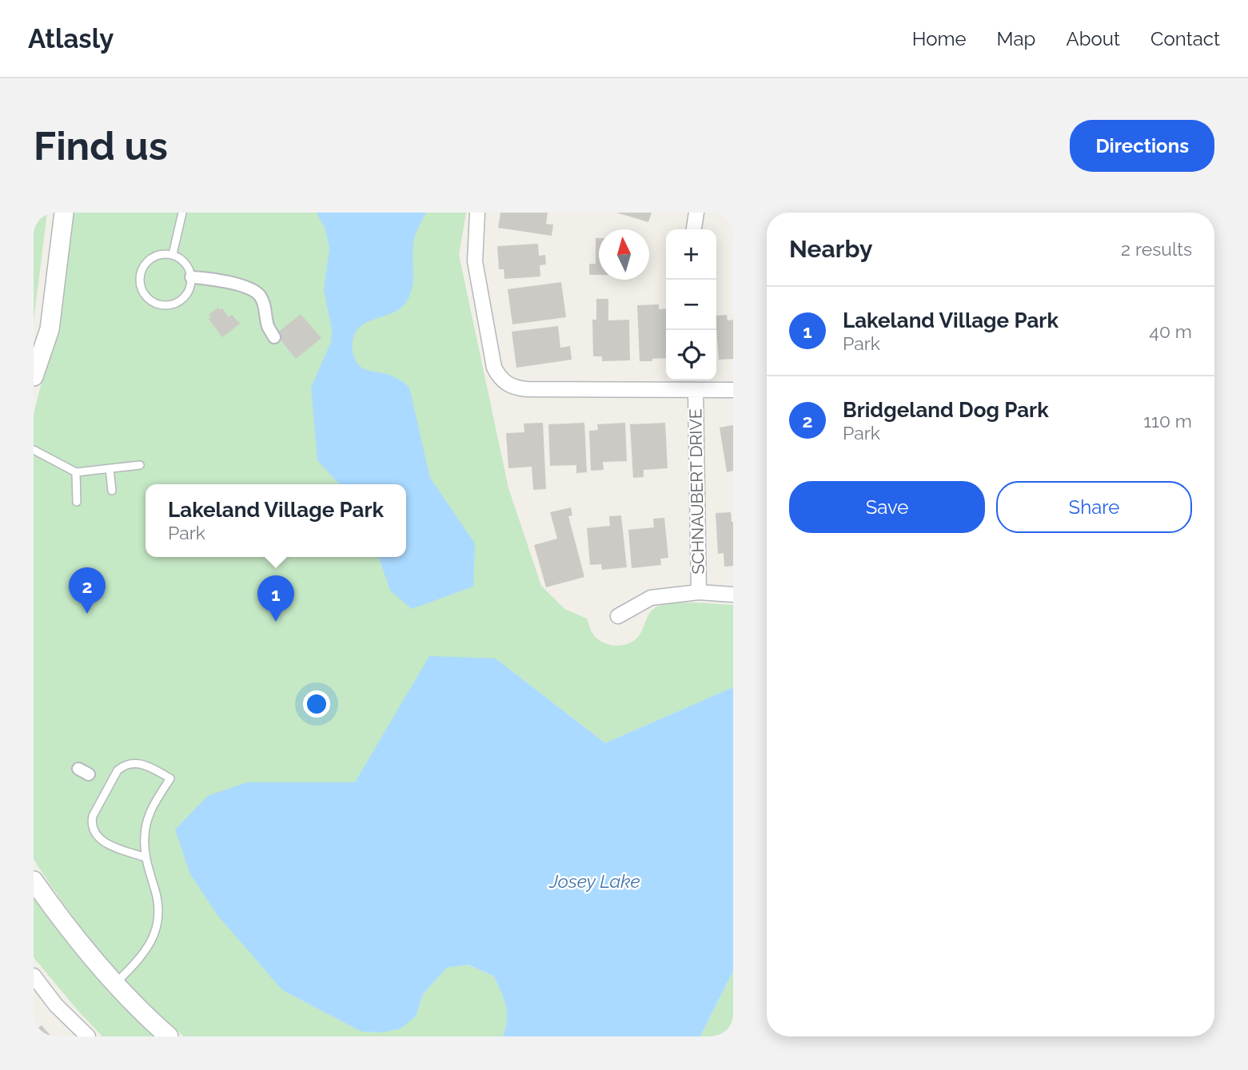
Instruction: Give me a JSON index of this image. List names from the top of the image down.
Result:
{
  "streets": {
    "street": ["SCHNAUBERT DRIVE"]
  },
  "water": ["Josey Lake"],
  "north": "top",
  "page": {
    "header": "Atlasly",
    "nav": [
      "Home",
      "Map",
      "About",
      "Contact"
    ],
    "buttons": [
      "Directions",
      ["Save", "Share"]
    ],
    "title": "Find us",
    "heading": ["Nearby", "2 results"],
    "map_buttons": ["+", "−"],
    "list": [
      {
        "mark": "1",
        "name": "Lakeland Village Park",
        "note": "Park",
        "value": "40 m"
      },
      {
        "mark": "2",
        "name": "Bridgeland Dog Park",
        "note": "Park",
        "value": "110 m"
      }
    ],
    "popup": ["Lakeland Village Park", "Park"],
    "pins": ["2", "1"]
  }
}
